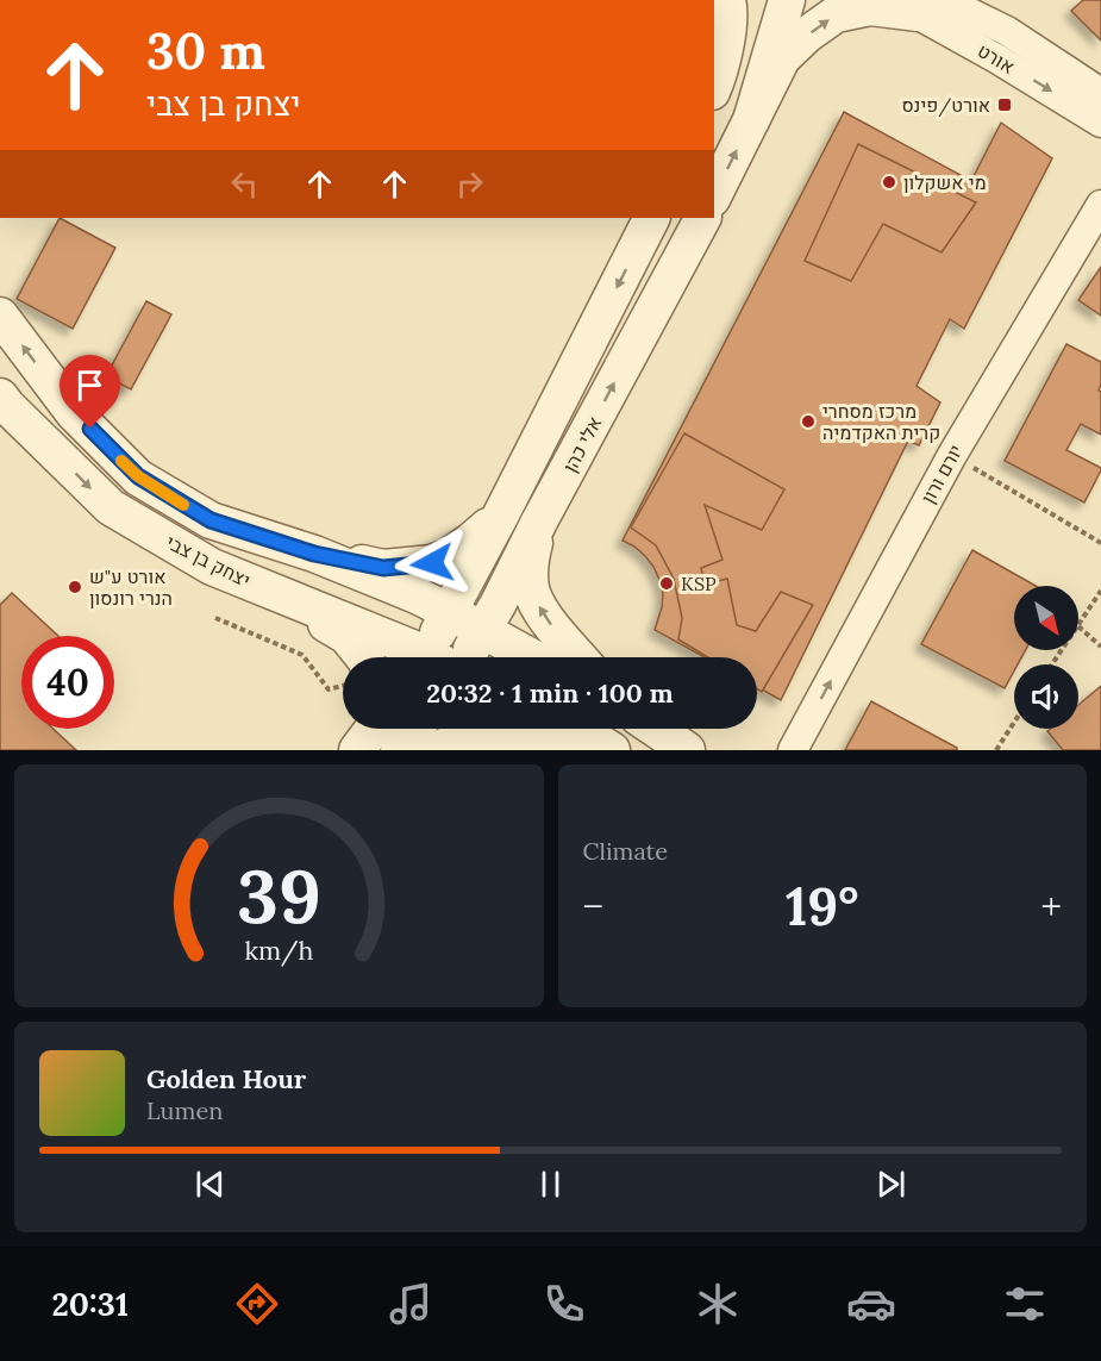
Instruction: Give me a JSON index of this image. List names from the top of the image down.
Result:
{
  "streets": {
    "street": [
      "אורט",
      "אלי כהן",
      "יורם ורון",
      "יצחק בן צבי"
    ]
  },
  "crossings": [
    ["אלי כהן", "יצחק בן צבי"]
  ],
  "one_way": ["יורם ורון"],
  "places": {
    "transit": ["אורט/פינס"],
    "other": [
      "מי אשקלון",
      "מרכז מסחרי קרית האקדמיה",
      "KSP",
      "אורט ע\"ש הנרי רונסון"
    ]
  },
  "north": "bottom right",
  "page": {
    "turn": ["30 m", "יצחק בן צבי"],
    "limit": "40",
    "trip": "20:32 · 1 min · 100 m",
    "tile": "Climate",
    "heat": ["−", "19°", "+"],
    "song": ["Golden Hour", "Lumen"],
    "tabs": "20:31",
    "gauge": ["39", "km/h"]
  }
}
